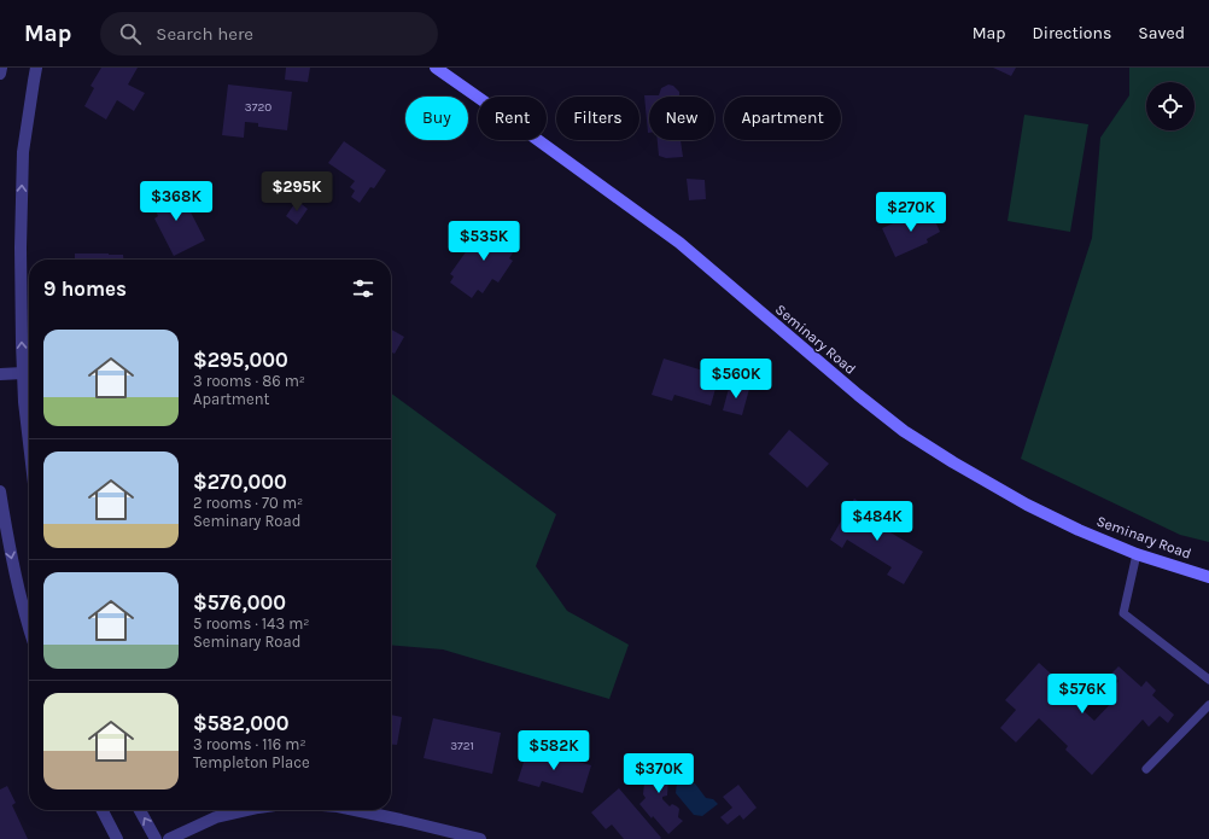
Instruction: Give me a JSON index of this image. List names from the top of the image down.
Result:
{
  "streets": {
    "main road": ["Seminary Road"]
  },
  "house_numbers": ["3720", "3721"],
  "page": {
    "header": "Map",
    "search": "Search here",
    "nav": ["Map", "Directions", "Saved"],
    "chip": [
      "Buy",
      "Rent",
      "Filters",
      "New",
      "Apartment"
    ],
    "price": [
      "$295K",
      "$368K",
      "$270K",
      "$535K",
      "$560K",
      "$484K",
      "$576K",
      "$582K",
      "$370K"
    ],
    "heading": "9 homes",
    "list": [
      {
        "name": "$295,000",
        "note": "3 rooms · 86 m² · Apartment"
      },
      {
        "name": "$270,000",
        "note": "2 rooms · 70 m² · Seminary Road"
      },
      {
        "name": "$576,000",
        "note": "5 rooms · 143 m² · Seminary Road"
      },
      {
        "name": "$582,000",
        "note": "3 rooms · 116 m² · Templeton Place"
      }
    ]
  }
}
